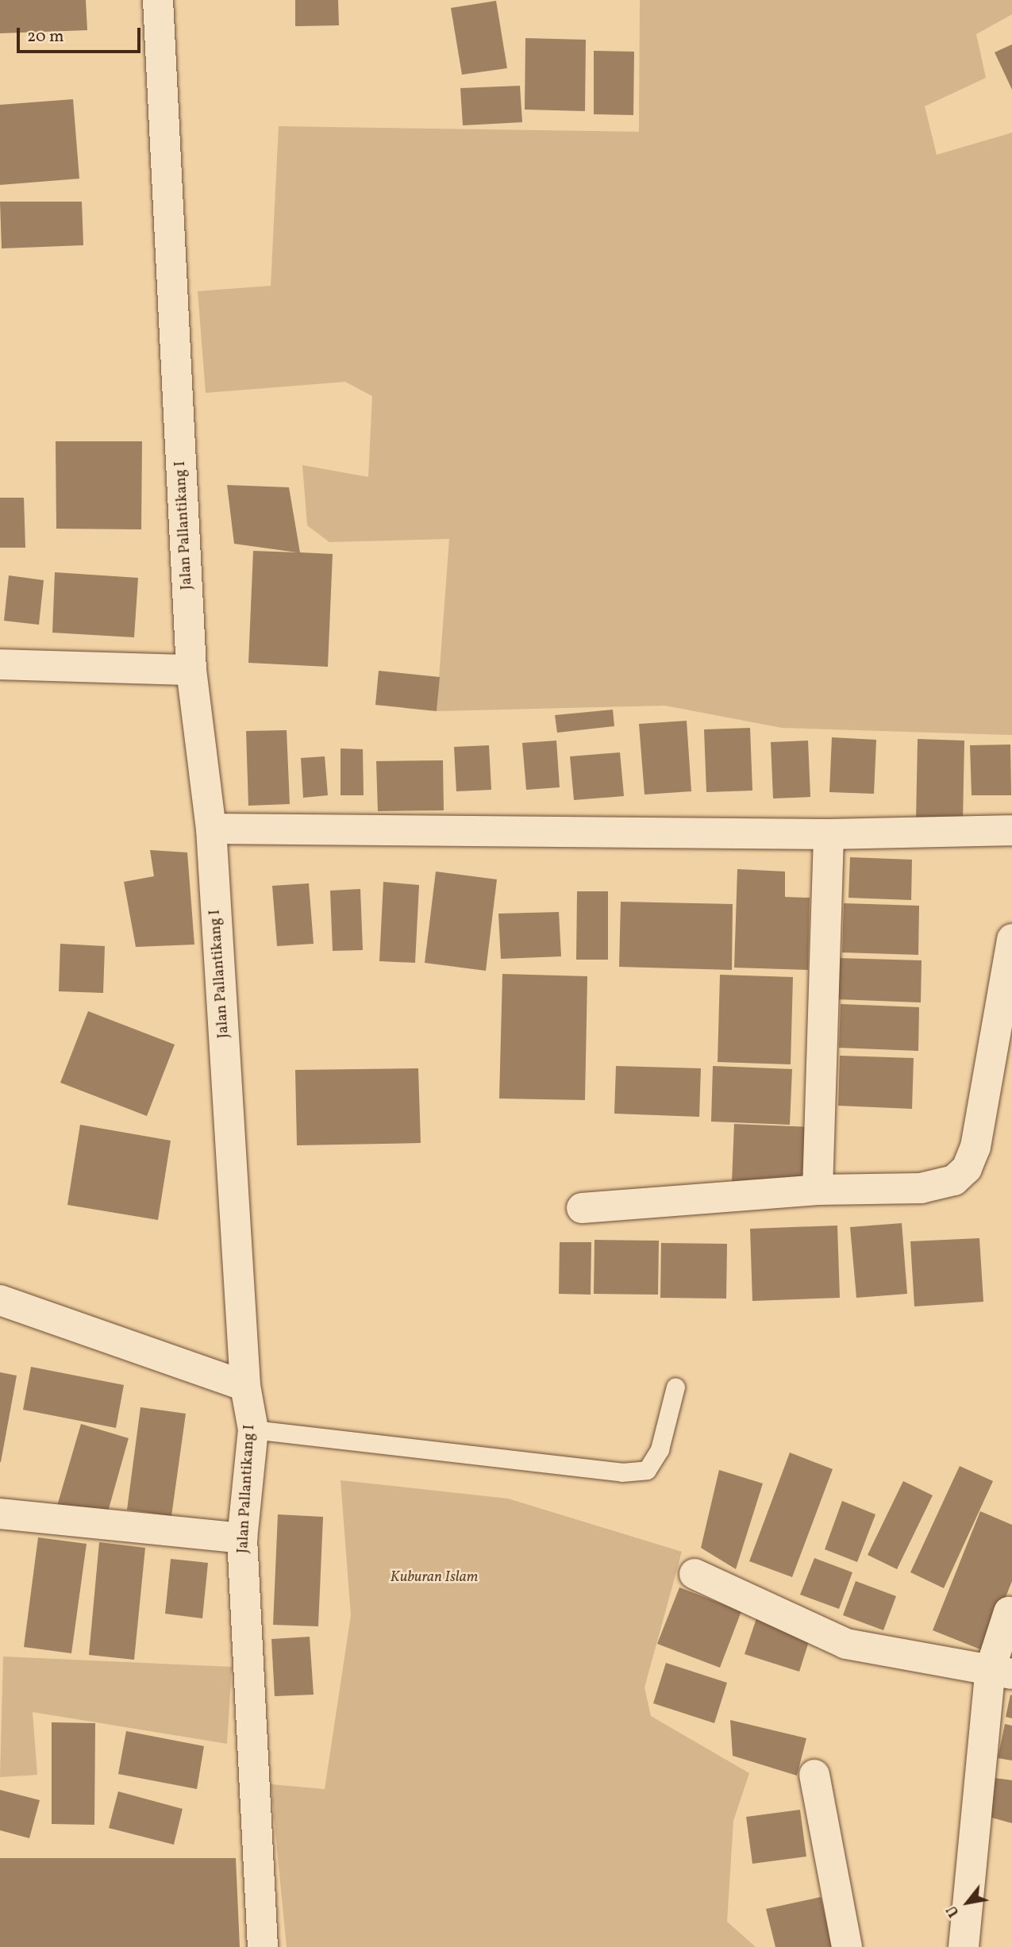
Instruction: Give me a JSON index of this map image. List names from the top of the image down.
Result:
{
  "streets": {
    "street": ["Jalan Pallantikang I"]
  },
  "parks": ["Kuburan Islam"],
  "scale_bar": "20 m",
  "north": "bottom left"
}
